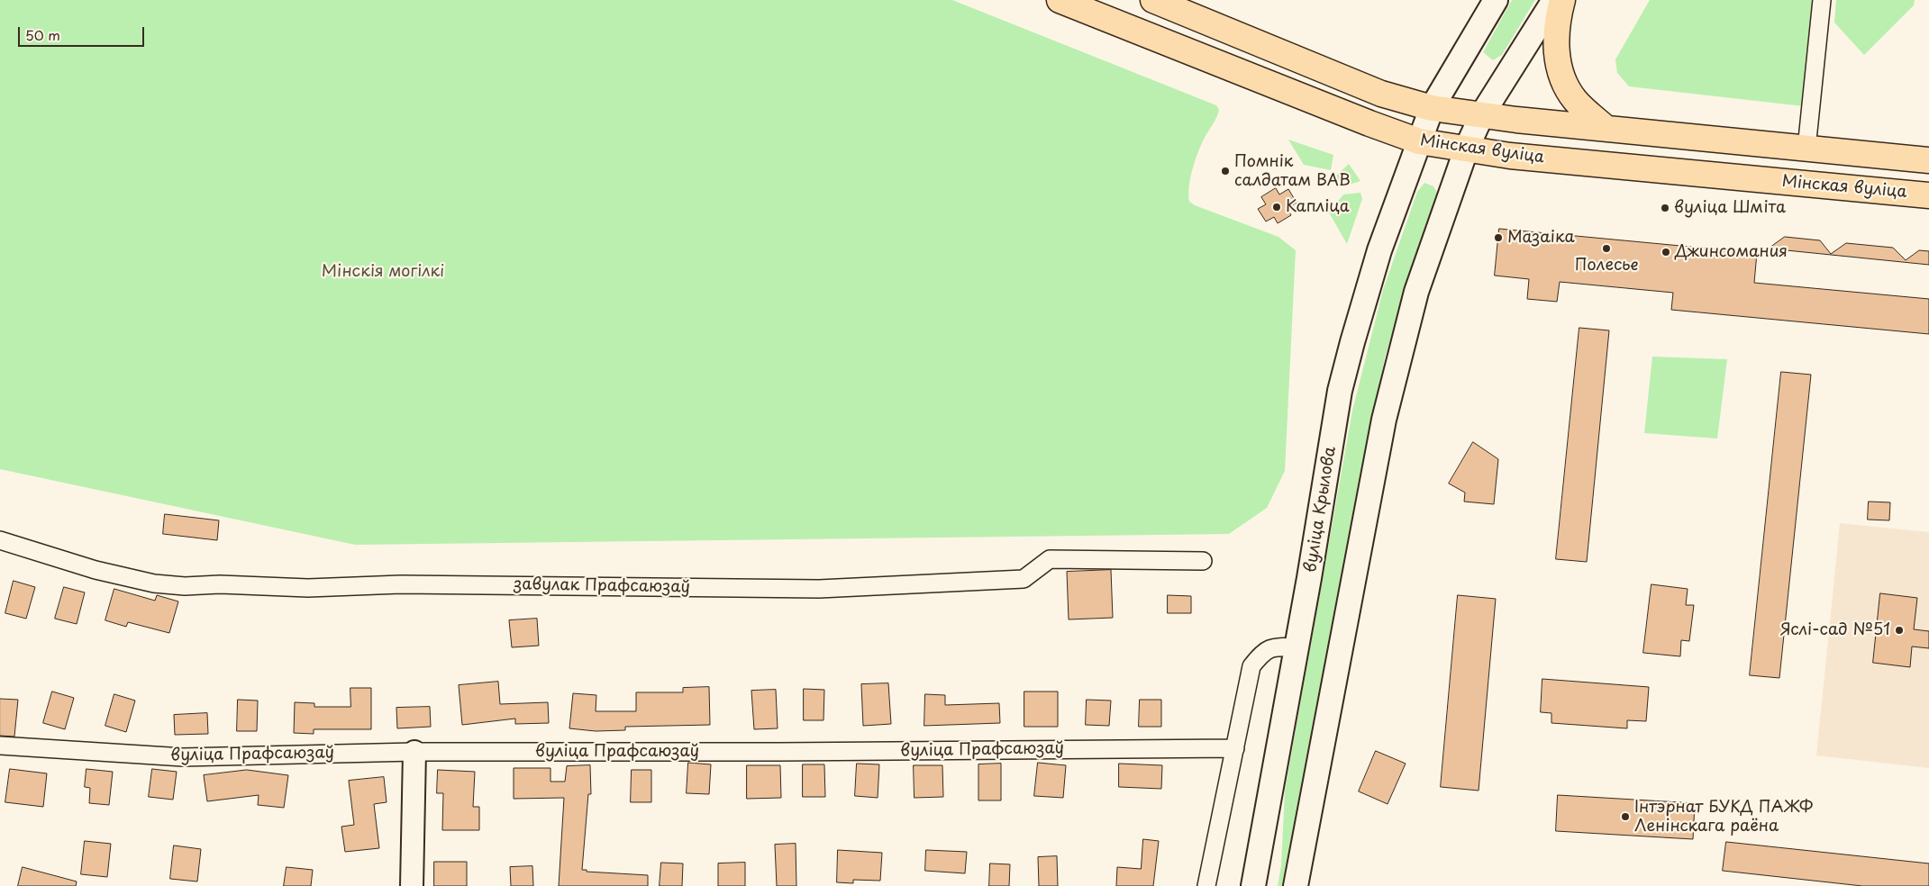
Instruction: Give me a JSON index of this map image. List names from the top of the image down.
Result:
{
  "streets": {
    "main road": ["Мінская вуліца", "вуліца Крылова"],
    "street": ["завулак Прафсаюзаў", "вуліца Прафсаюзаў"]
  },
  "crossings": [
    ["Мінская вуліца", "вуліца Крылова"]
  ],
  "parks": ["Мінскія могілкі"],
  "places": [
    "Помнік салдатам ВАВ",
    "Капліца",
    "вуліца Шміта",
    "Мазаіка",
    "Полесье",
    "Джинсомания",
    "Яслі-сад №51",
    "Інтэрнат БУКД ПАЖФ Ленінскага раёна"
  ],
  "scale_bar": "50 m"
}
